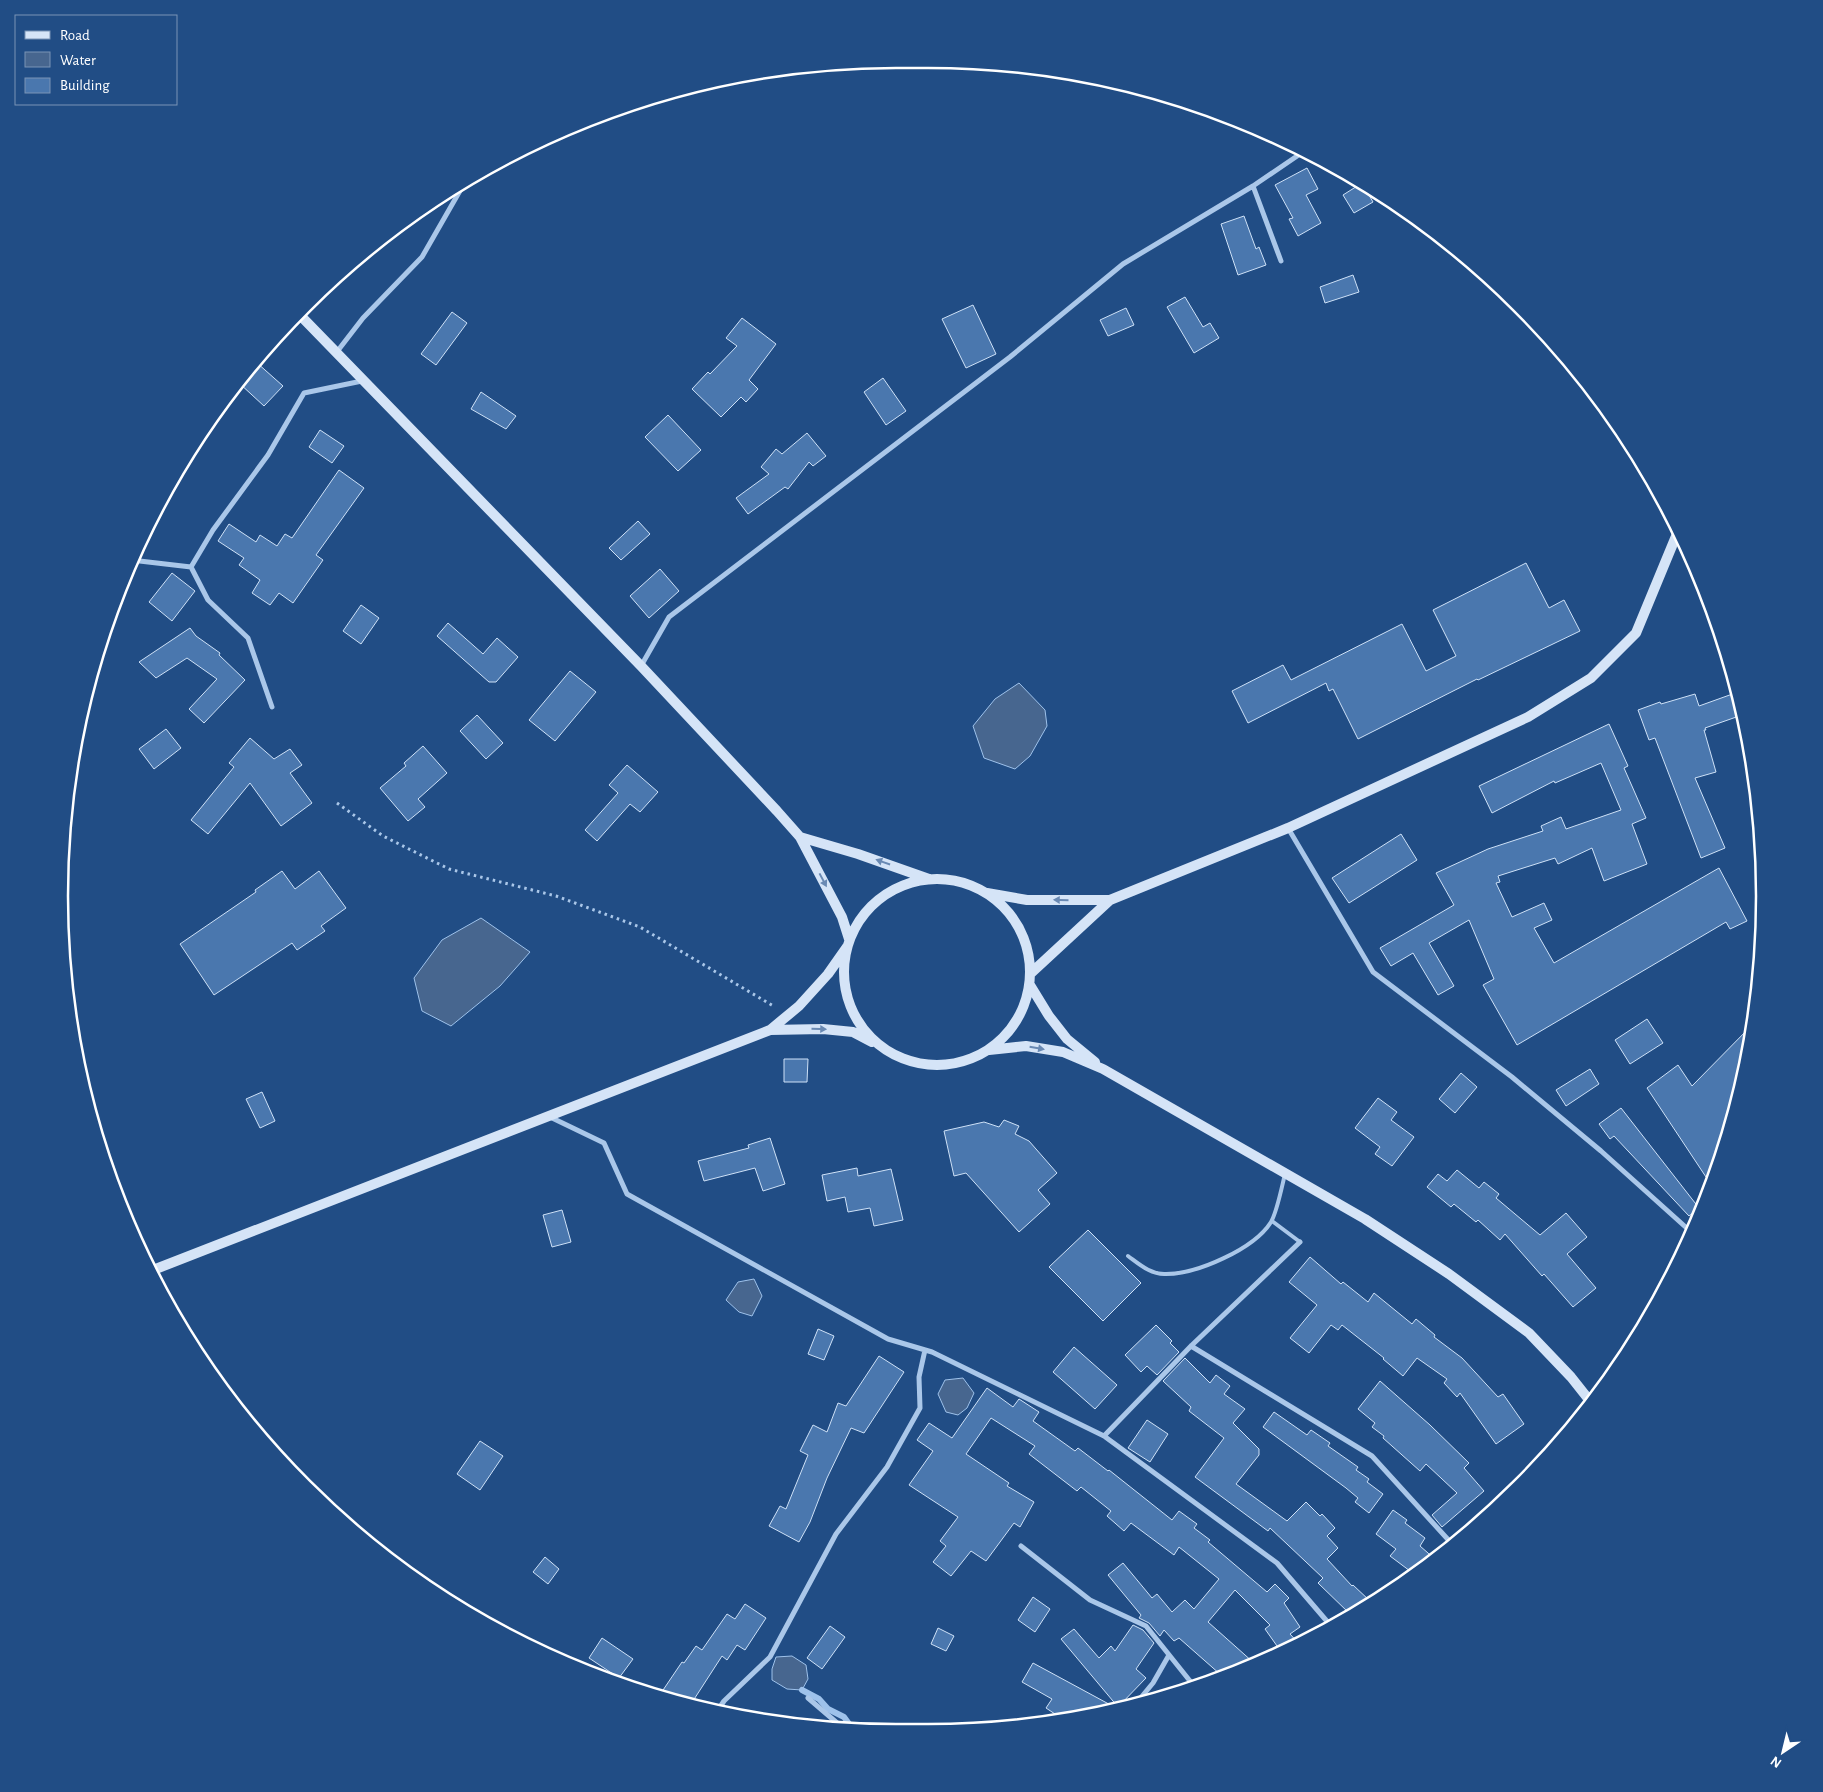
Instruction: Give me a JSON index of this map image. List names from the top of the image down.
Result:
{
  "legend": ["Road", "Water", "Building"],
  "north": "bottom left"
}
